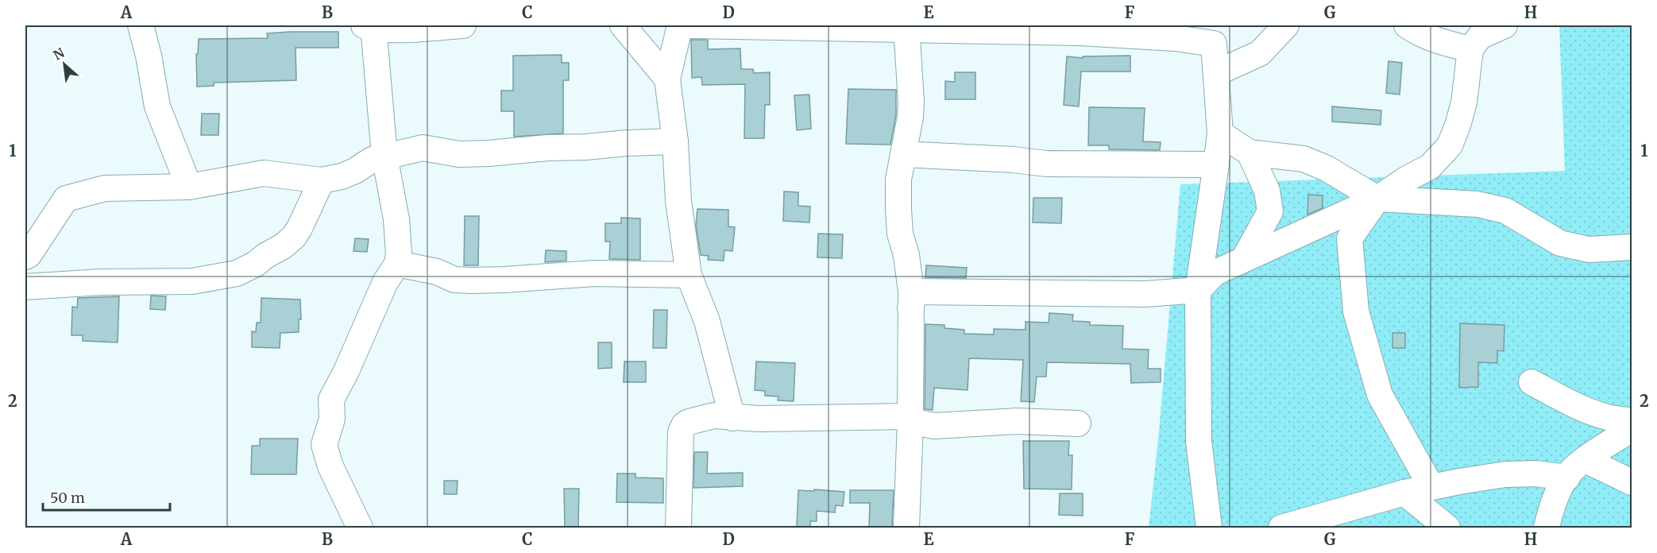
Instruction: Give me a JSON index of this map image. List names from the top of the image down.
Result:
{
  "scale_bar": "50 m",
  "north": "top left",
  "grid": {
    "columns": [
      "A",
      "B",
      "C",
      "D",
      "E",
      "F",
      "G",
      "H"
    ],
    "rows": ["1", "2"]
  }
}
